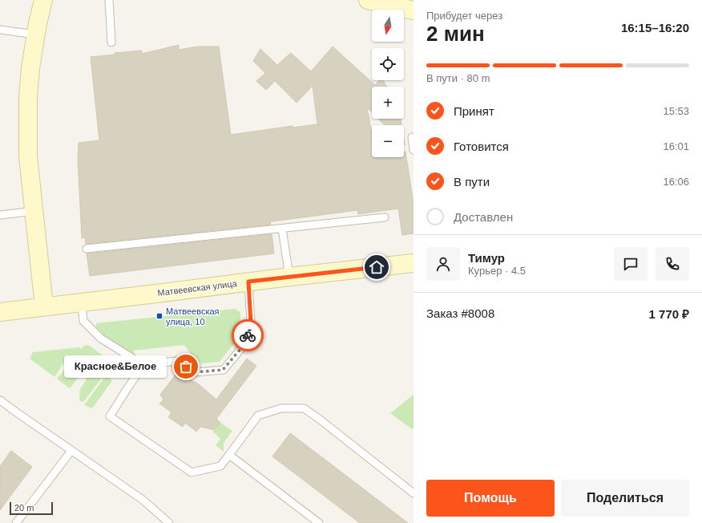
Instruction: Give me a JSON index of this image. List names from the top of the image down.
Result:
{
  "streets": {
    "street": ["Матвеевская улица"]
  },
  "places": {
    "transit": ["Матвеевская улица, 10"],
    "other": ["Красное&Белое"]
  },
  "scale_bar": "20 m",
  "north": "bottom",
  "page": {
    "heading": ["2 мин", "Прибудет через", "16:15–16:20"],
    "panel": [
      "Тимур",
      "Курьер · 4.5",
      "Заказ #8008",
      "1 770 ₽"
    ],
    "map_buttons": ["+", "−"],
    "bar": "В пути · 80 m",
    "list": [
      ["Принят", "15:53"],
      ["Готовится", "16:01"],
      ["В пути", "16:06"],
      "Доставлен"
    ],
    "bubble": "Красное&Белое",
    "buttons": ["Помощь", "Поделиться"],
    "scale": "20 m"
  }
}
